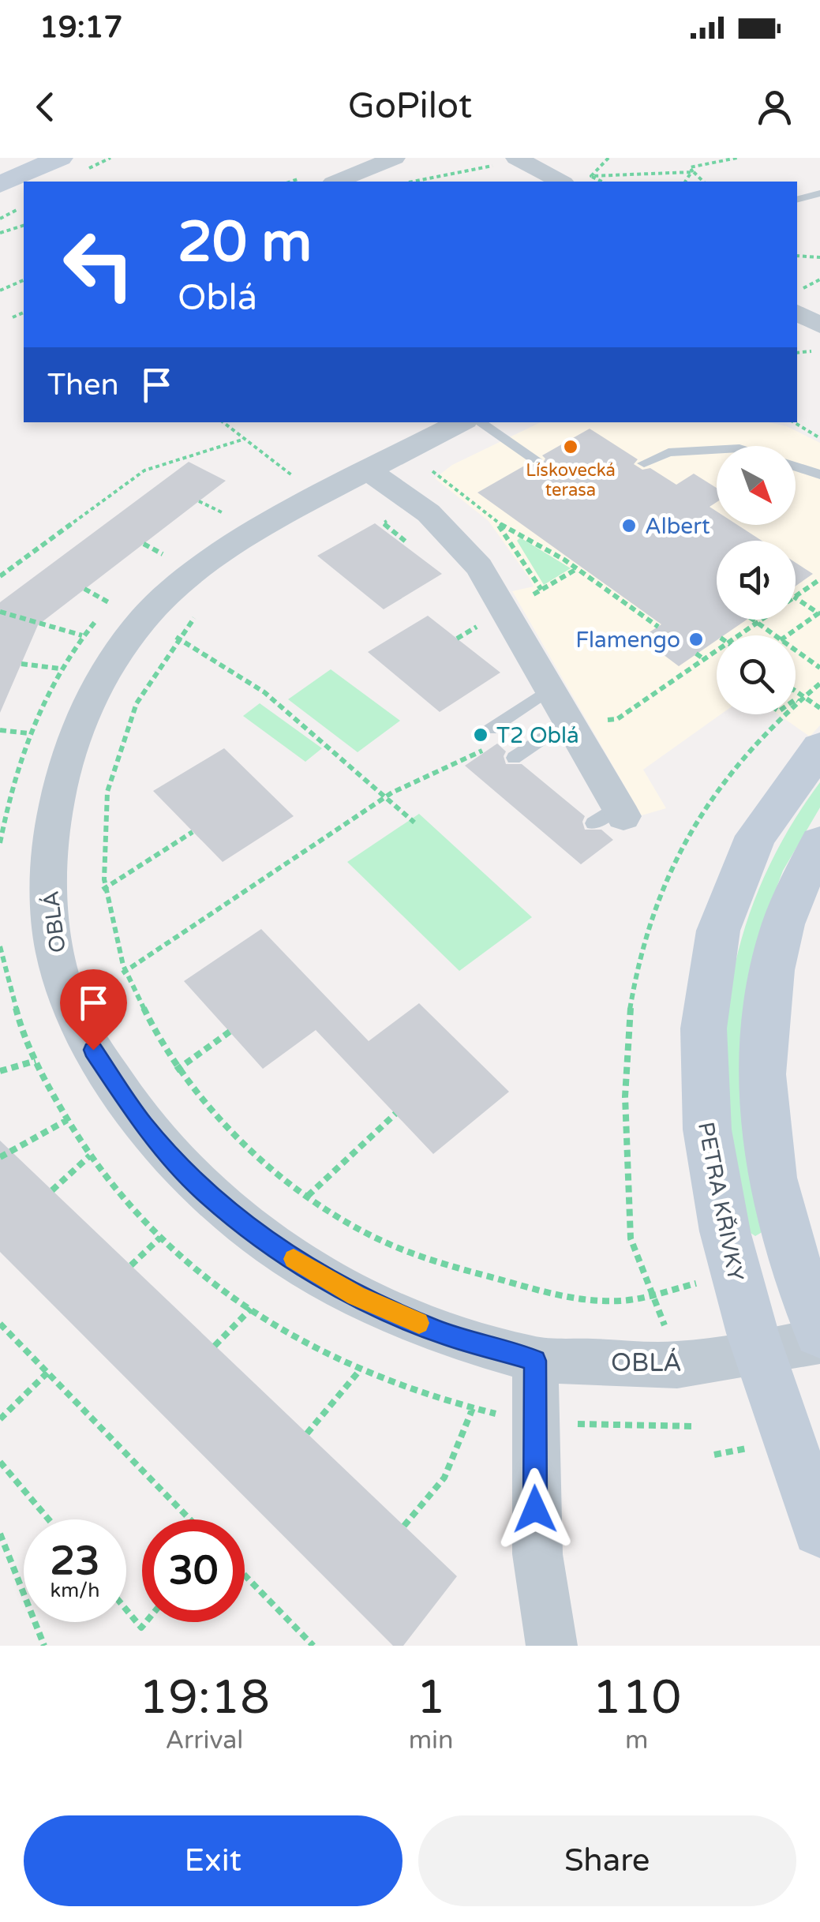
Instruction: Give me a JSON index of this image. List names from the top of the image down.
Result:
{
  "streets": {
    "street": ["OBLÁ", "PETRA KŘIVKY"]
  },
  "crossings": [
    ["OBLÁ", "PETRA KŘIVKY"]
  ],
  "places": [
    "Lískovecká terasa",
    "Albert",
    "Flamengo",
    "T2 Oblá"
  ],
  "north": "bottom right",
  "page": {
    "status": "19:17",
    "header": "GoPilot",
    "turn": ["20 m", "Oblá"],
    "then": "Then",
    "speed": "23 km/h",
    "limit": "30",
    "eta": [
      "19:18",
      "Arrival",
      "1",
      "min",
      "110",
      "m"
    ],
    "buttons": ["Exit", "Share"]
  }
}
